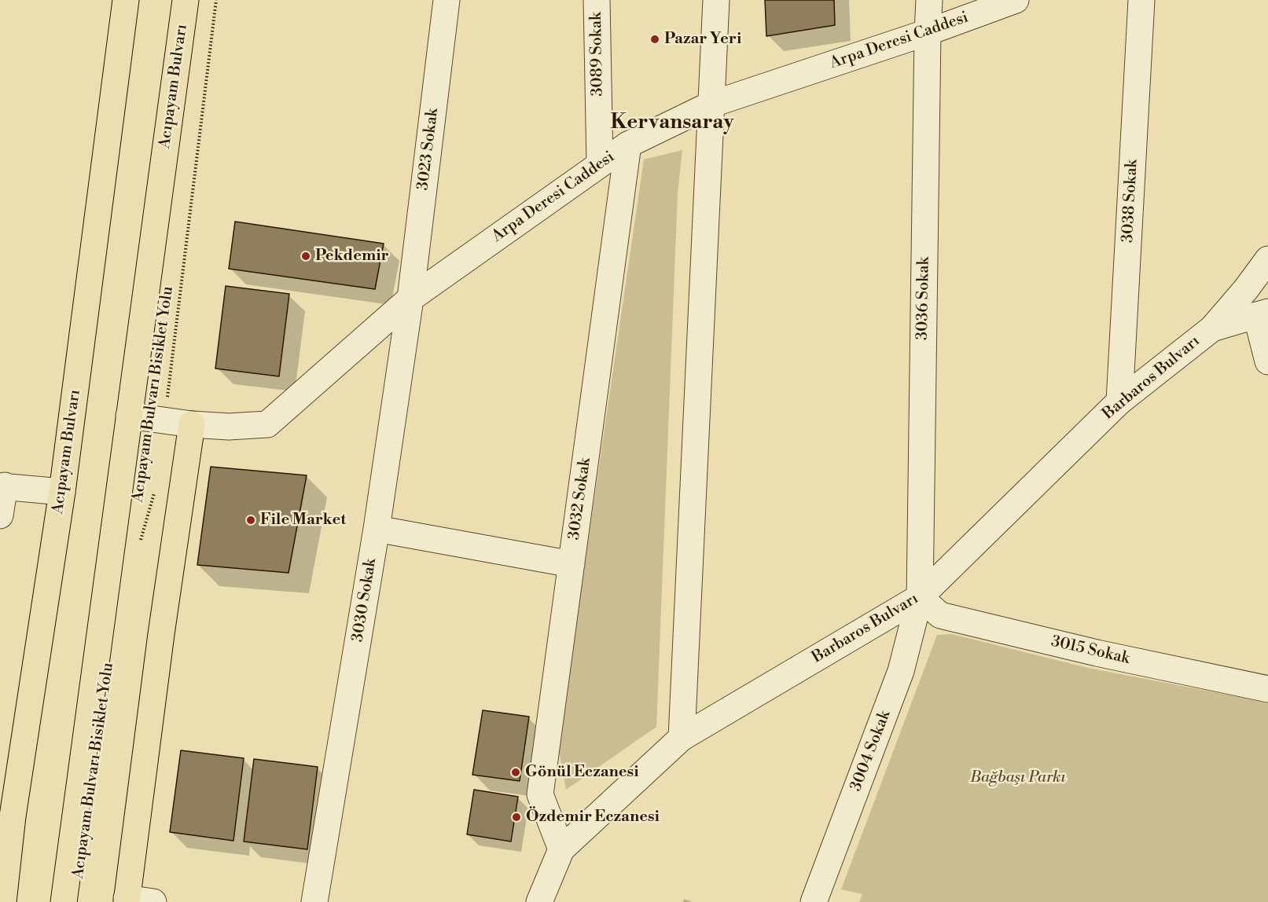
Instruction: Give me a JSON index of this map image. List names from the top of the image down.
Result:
{
  "streets": {
    "main road": ["Acıpayam Bulvarı"],
    "street": [
      "Arpa Deresi Caddesi",
      "3089 Sokak",
      "3023 Sokak",
      "3038 Sokak",
      "3036 Sokak",
      "Barbaros Bulvarı",
      "3032 Sokak",
      "3030 Sokak",
      "3015 Sokak",
      "3004 Sokak"
    ],
    "path": ["Acıpayam Bulvarı Bisiklet Yolu"]
  },
  "crossings": [
    ["Arpa Deresi Caddesi", "3089 Sokak"],
    ["Arpa Deresi Caddesi", "Acıpayam Bulvarı"],
    ["Arpa Deresi Caddesi", "3023 Sokak"],
    ["Arpa Deresi Caddesi", "3036 Sokak"],
    ["Arpa Deresi Caddesi", "Acıpayam Bulvarı Bisiklet Yolu"],
    ["Arpa Deresi Caddesi", "3032 Sokak"],
    ["Arpa Deresi Caddesi", "3030 Sokak"],
    ["3023 Sokak", "3030 Sokak"],
    ["3038 Sokak", "Barbaros Bulvarı"],
    ["3036 Sokak", "Barbaros Bulvarı"],
    ["3036 Sokak", "3015 Sokak"],
    ["3036 Sokak", "3004 Sokak"],
    ["Barbaros Bulvarı", "3032 Sokak"],
    ["Barbaros Bulvarı", "3015 Sokak"],
    ["Barbaros Bulvarı", "3004 Sokak"],
    ["3015 Sokak", "3004 Sokak"]
  ],
  "districts": ["Kervansaray"],
  "parks": ["Bağbaşı Parkı"],
  "places": [
    "Pazar Yeri",
    "Pekdemir",
    "File Market",
    "Gönül Eczanesi",
    "Özdemir Eczanesi"
  ]
}
